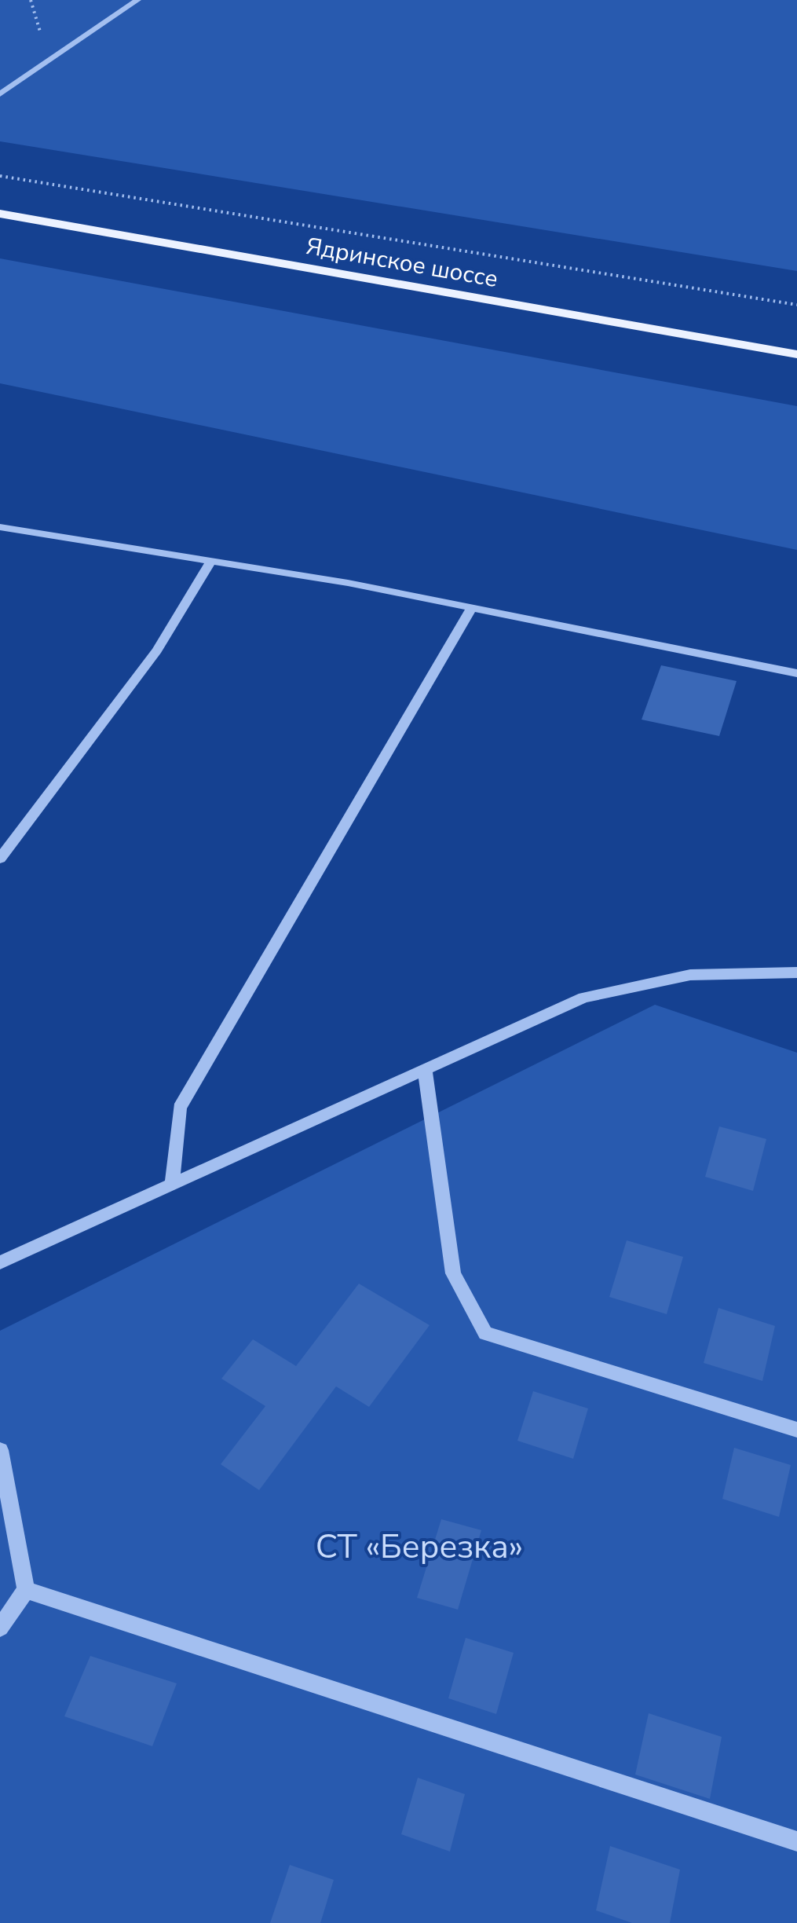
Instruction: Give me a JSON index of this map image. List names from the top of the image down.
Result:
{
  "streets": {
    "main road": ["Ядринское шоссе"]
  },
  "parks": ["СТ «Березка»"]
}
